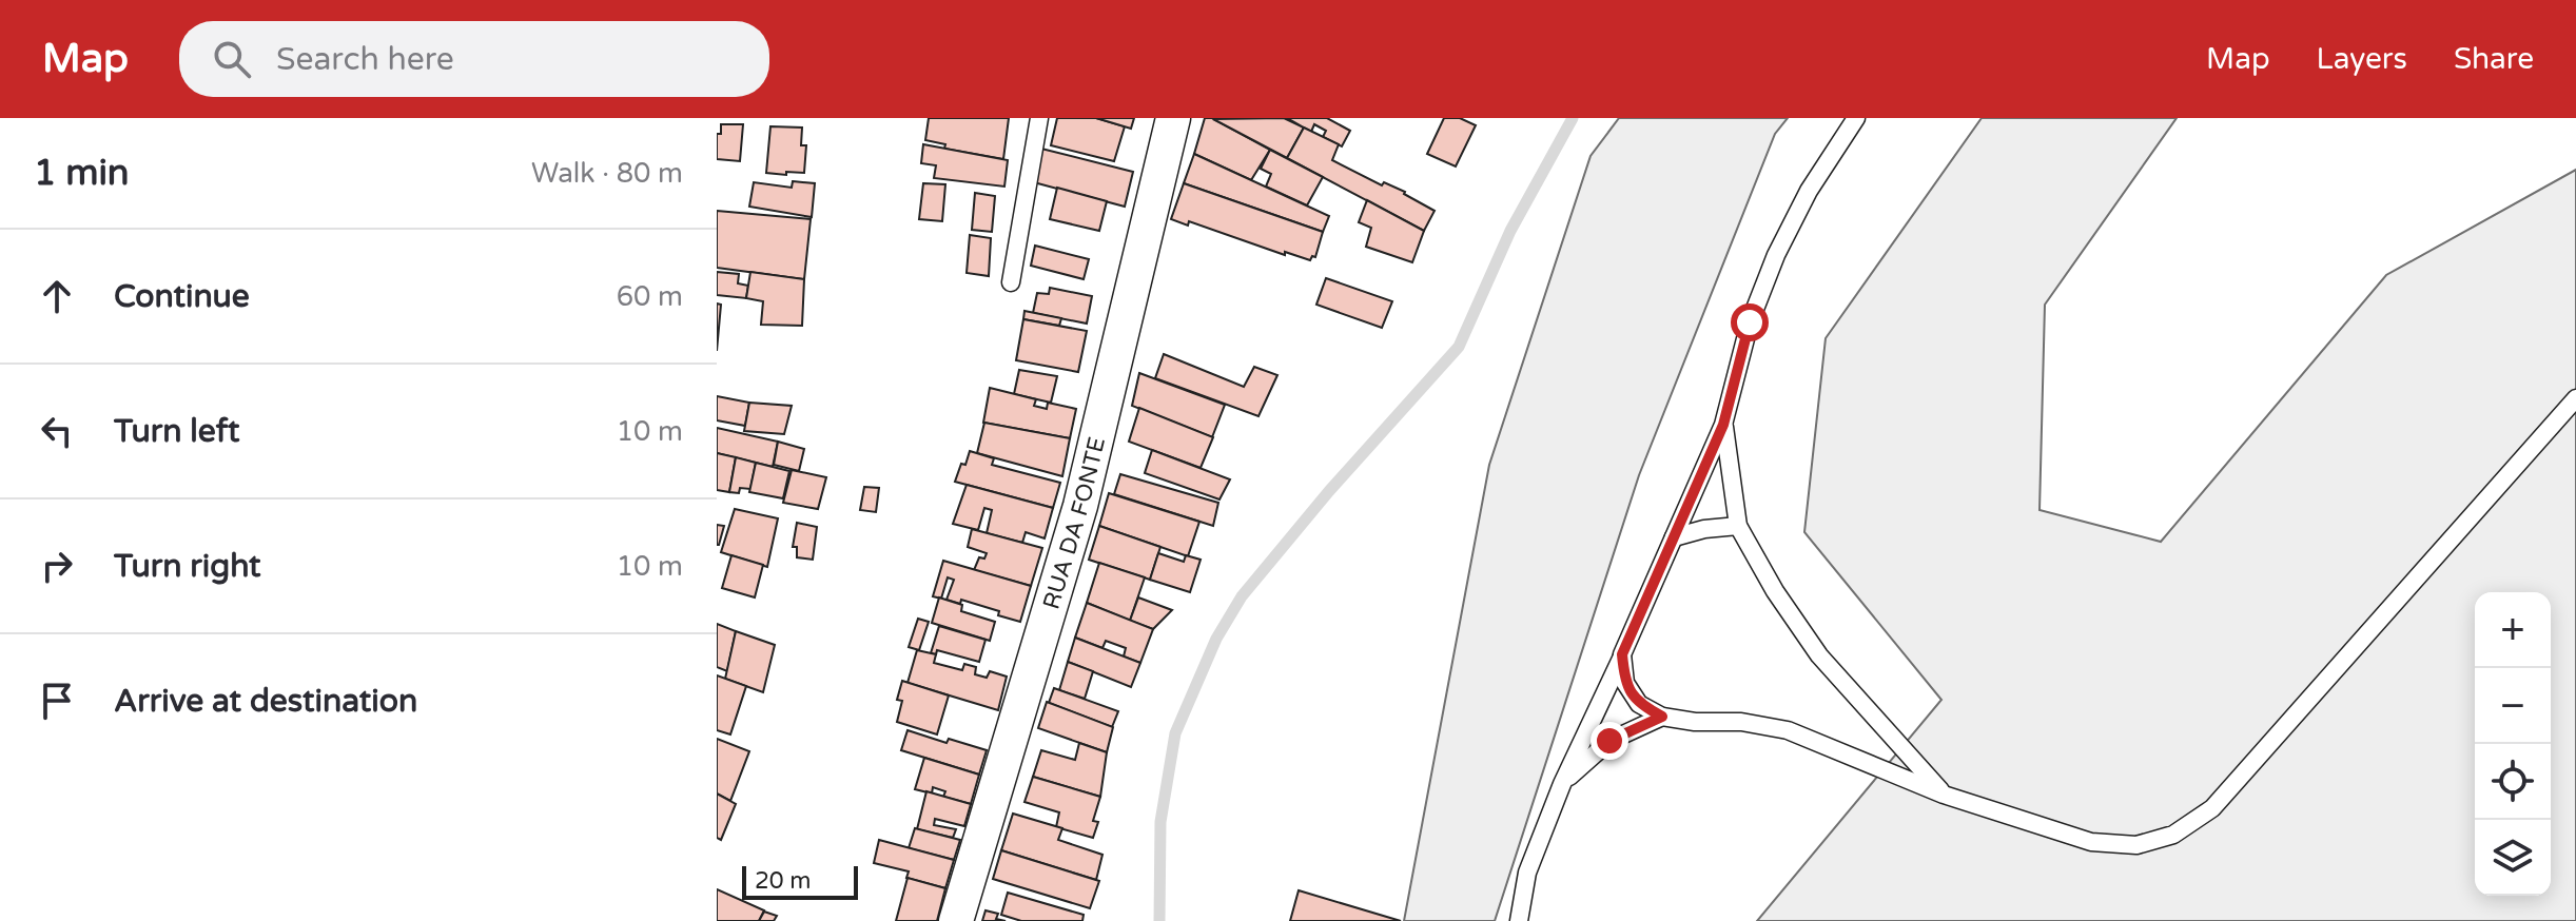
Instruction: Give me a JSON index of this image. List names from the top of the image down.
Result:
{
  "streets": {
    "street": ["RUA DA FONTE"]
  },
  "scale_bar": "20 m",
  "page": {
    "header": "Map",
    "search": "Search here",
    "nav": ["Map", "Layers", "Share"],
    "heading": ["1 min", "Walk · 80 m"],
    "list": [
      ["Continue", "60 m"],
      ["Turn left", "10 m"],
      ["Turn right", "10 m"],
      "Arrive at destination"
    ],
    "map_buttons": ["+", "−"],
    "scale": "20 m"
  }
}
